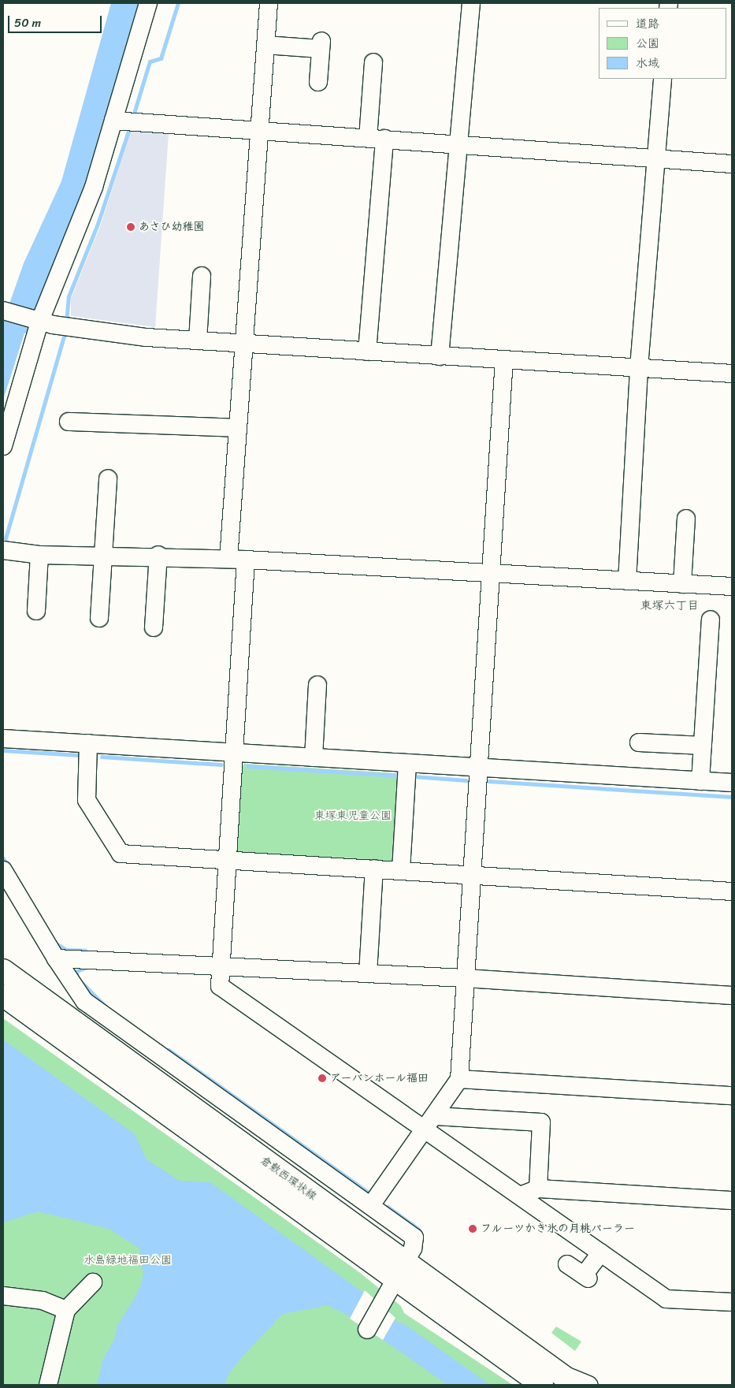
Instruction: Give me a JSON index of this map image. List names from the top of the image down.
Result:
{
  "streets": {
    "main road": ["倉敷西環状線"]
  },
  "districts": ["東塚六丁目"],
  "parks": ["東塚東児童公園", "水島緑地福田公園"],
  "places": ["あさひ幼稚園", "アーバンホール福田", "フルーツかき氷の月桃パーラー"],
  "legend": ["道路", "公園", "水域"],
  "scale_bar": "50 m"
}
